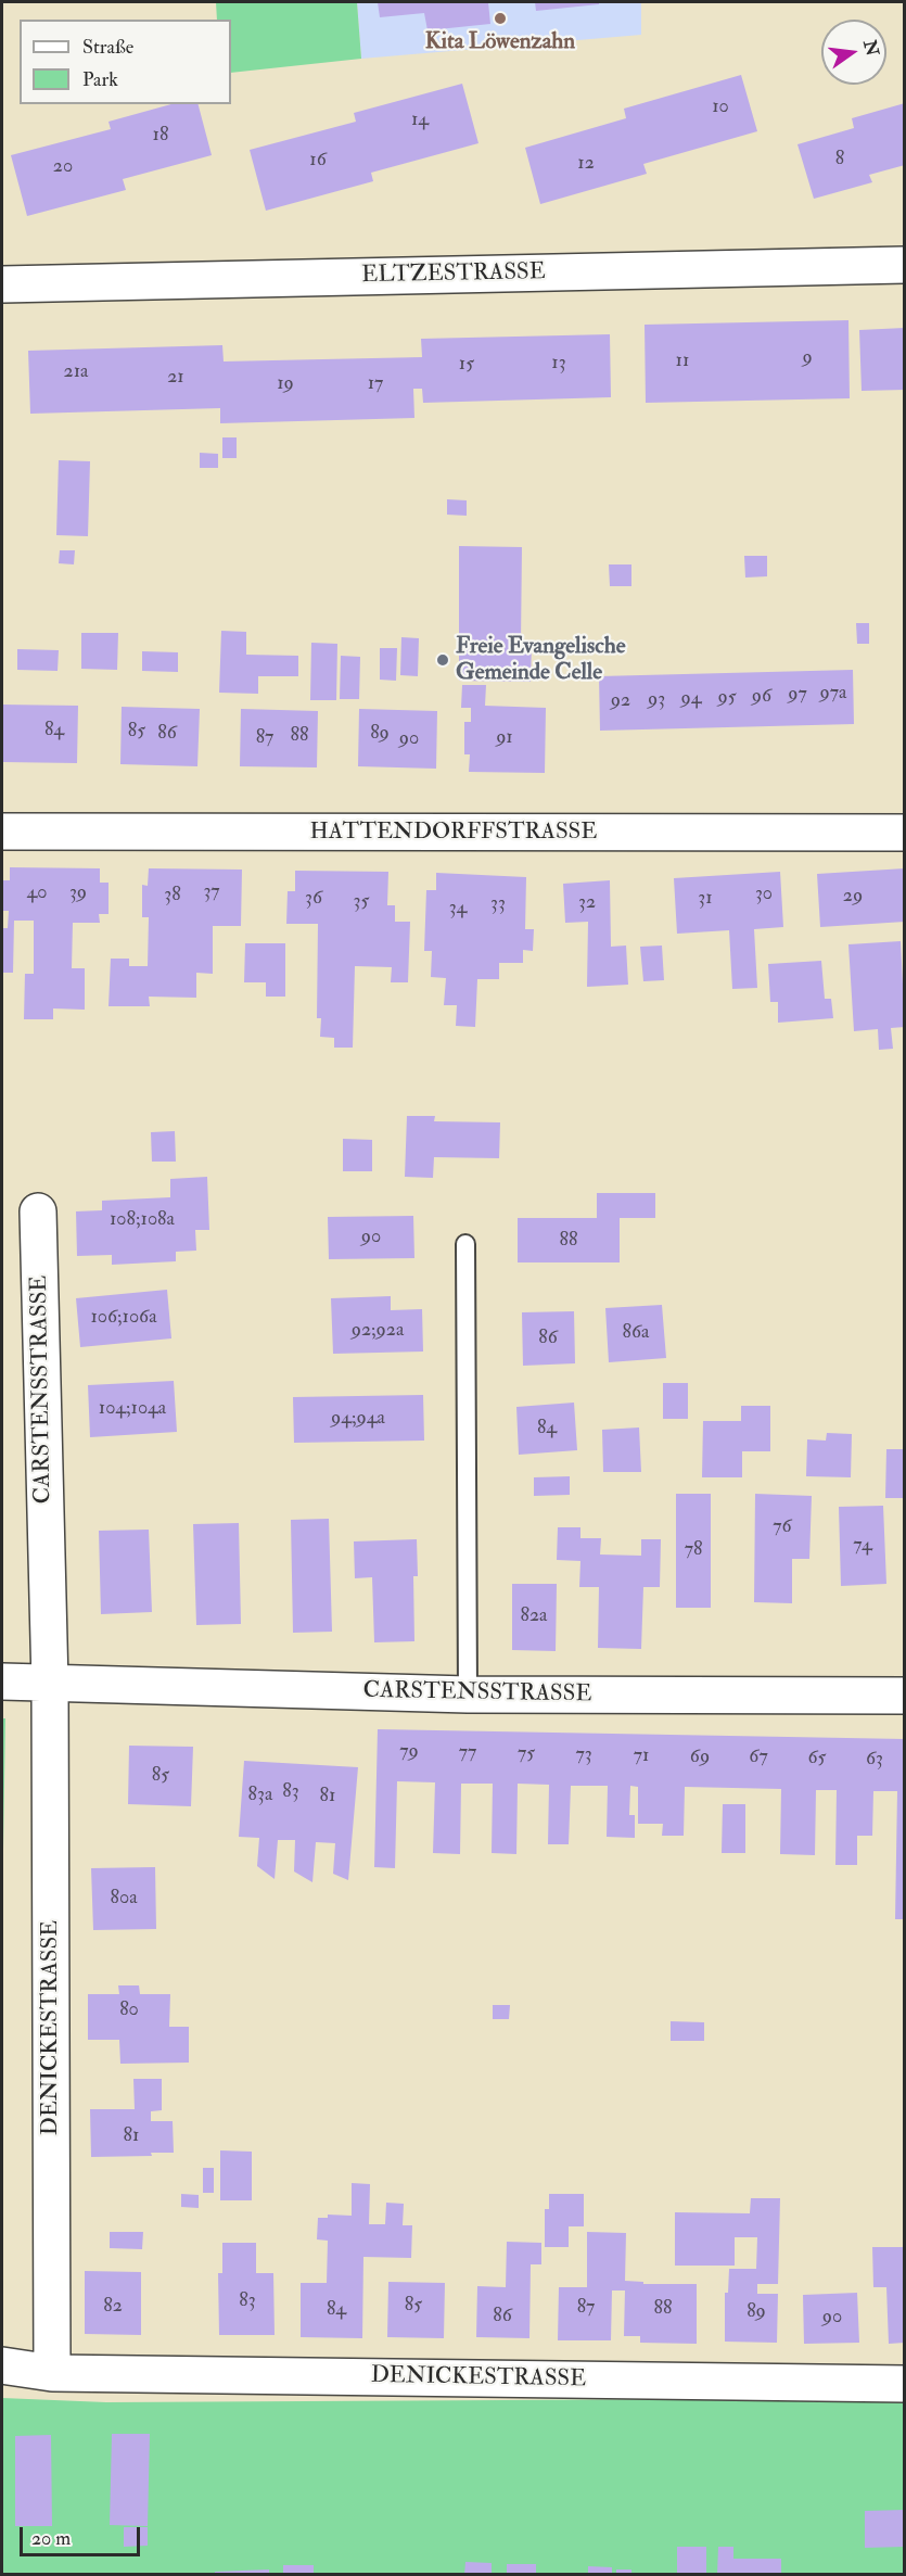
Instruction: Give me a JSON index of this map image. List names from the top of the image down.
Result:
{
  "streets": {
    "street": [
      "ELTZESTRASSE",
      "HATTENDORFFSTRASSE",
      "CARSTENSSTRASSE",
      "DENICKESTRASSE"
    ]
  },
  "crossings": [
    ["CARSTENSSTRASSE", "DENICKESTRASSE"]
  ],
  "places": ["Kita Löwenzahn", "Freie Evangelische Gemeinde Celle"],
  "house_numbers": [
    "10",
    "14",
    "18",
    "8",
    "16",
    "12",
    "20",
    "9",
    "11",
    "13",
    "15",
    "21a",
    "21",
    "19",
    "17",
    "97a",
    "97",
    "96",
    "95",
    "94",
    "93",
    "92",
    "84",
    "85",
    "86",
    "89",
    "88",
    "87",
    "91",
    "90",
    "37",
    "40",
    "39",
    "30",
    "38",
    "29",
    "36",
    "31",
    "35",
    "32",
    "33",
    "34",
    "108;108a",
    "90",
    "88",
    "106;106a",
    "92;92a",
    "86a",
    "86",
    "104;104a",
    "94;94a",
    "84",
    "76",
    "74",
    "78",
    "82a",
    "79",
    "77",
    "75",
    "73",
    "71",
    "69",
    "67",
    "65",
    "63",
    "85",
    "83",
    "83a",
    "81",
    "80a",
    "80",
    "81",
    "83",
    "85",
    "82",
    "87",
    "88",
    "84",
    "89",
    "86",
    "90"
  ],
  "legend": ["Straße", "Park"],
  "scale_bar": "20 m",
  "north": "right"
}
